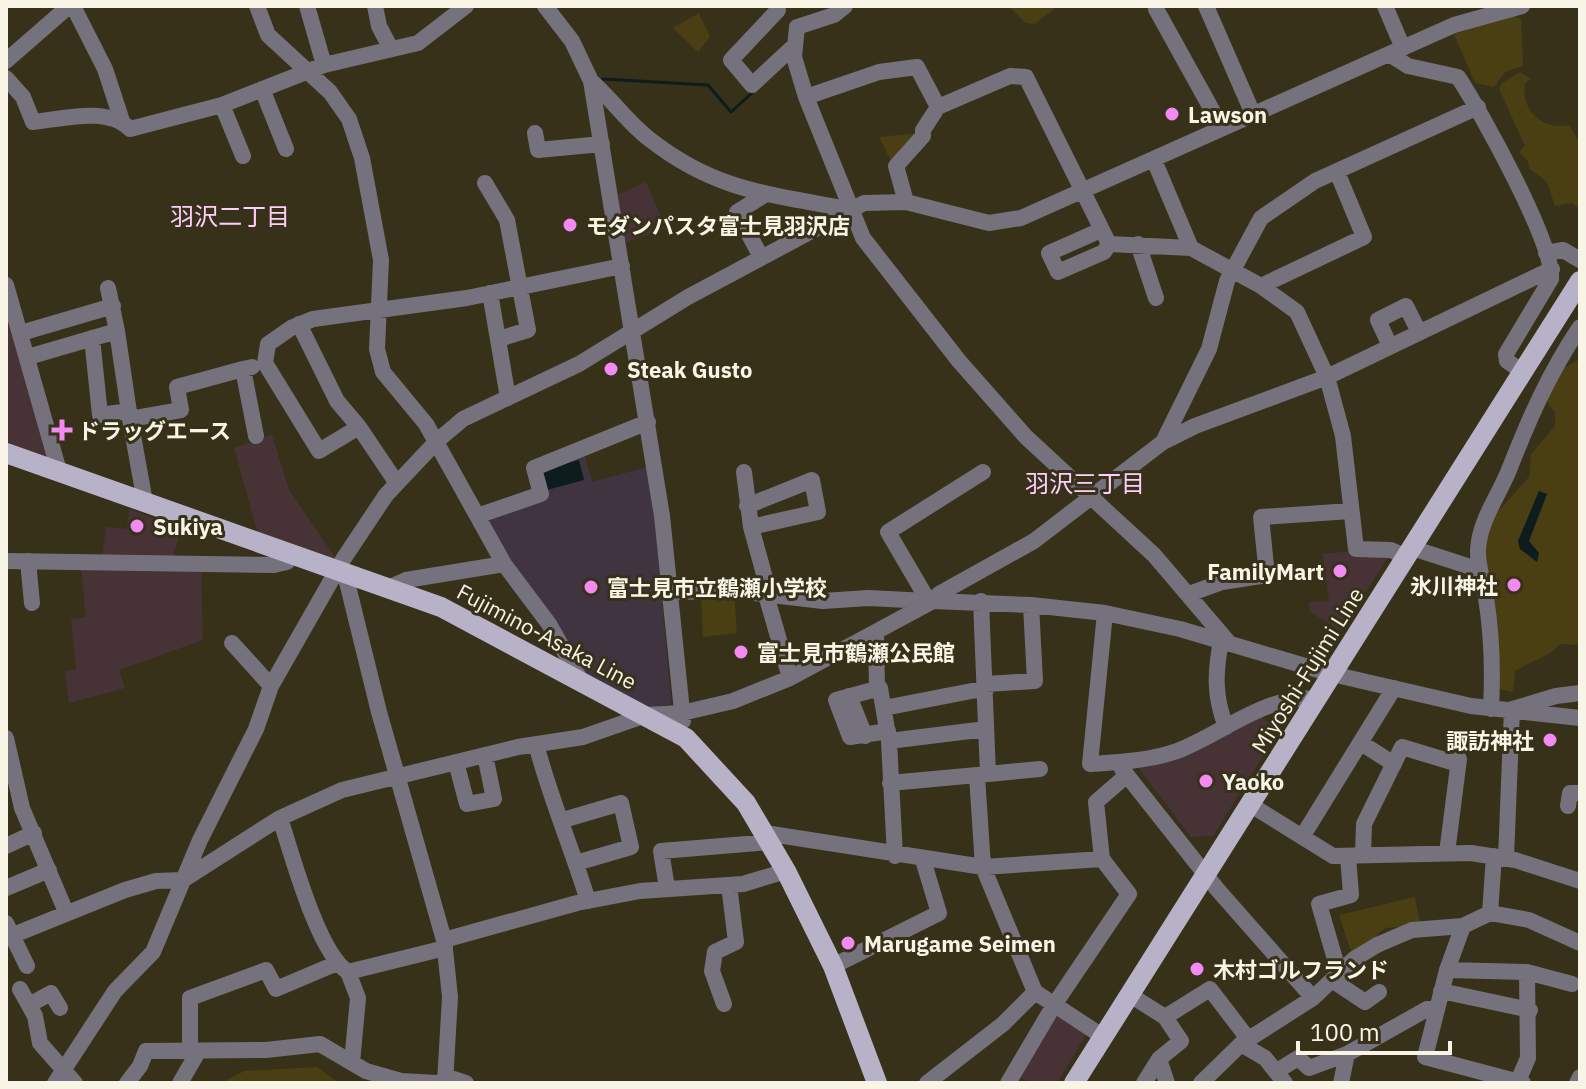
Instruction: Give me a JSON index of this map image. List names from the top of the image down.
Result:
{
  "streets": {
    "main road": ["Fujimino-Asaka Line", "Miyoshi-Fujimi Line"]
  },
  "districts": ["羽沢二丁目", "羽沢三丁目"],
  "places": {
    "other": [
      "Lawson",
      "モダンパスタ富士見羽沢店",
      "Steak Gusto",
      "Sukiya",
      "FamilyMart",
      "氷川神社",
      "富士見市立鶴瀬小学校",
      "富士見市鶴瀬公民館",
      "諏訪神社",
      "Yaoko",
      "Marugame Seimen",
      "木村ゴルフランド"
    ],
    "health": ["ドラッグエース"]
  },
  "scale_bar": "100 m"
}
